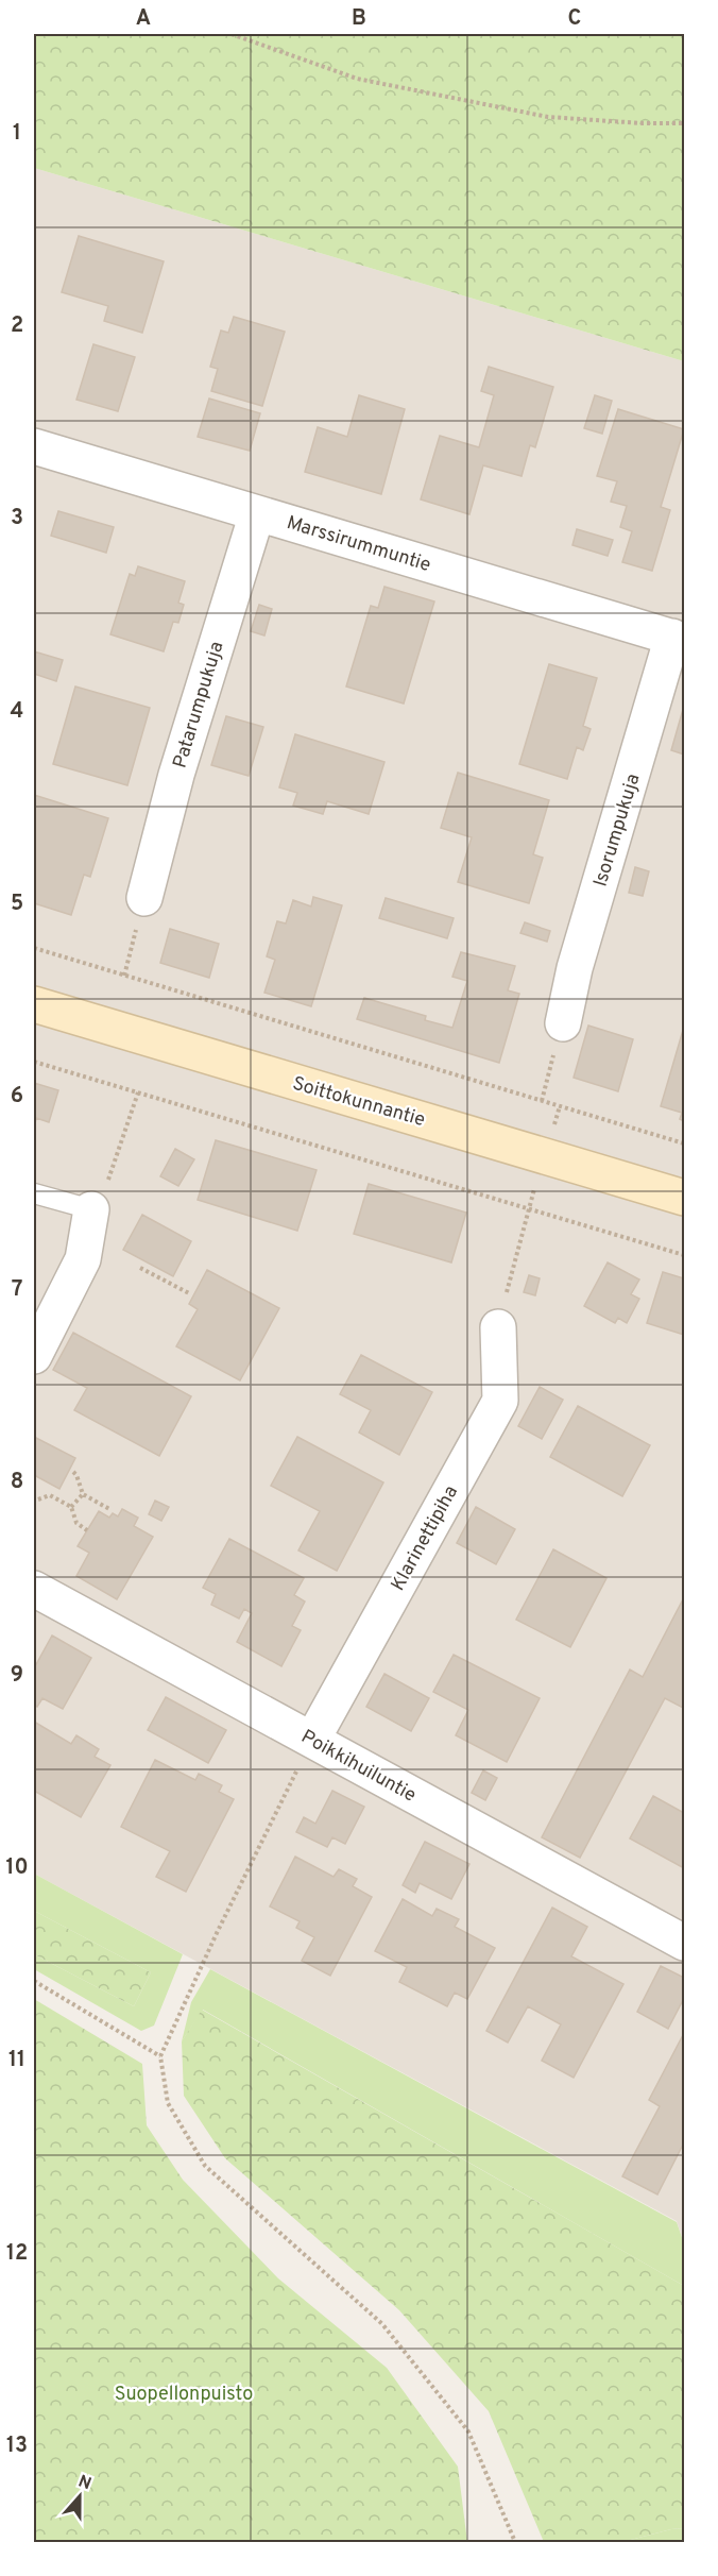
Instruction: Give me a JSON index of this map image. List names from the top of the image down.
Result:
{
  "streets": {
    "street": [
      "Marssirummuntie",
      "Patarumpukuja",
      "Isorumpukuja",
      "Soittokunnantie",
      "Klarinettipiha",
      "Poikkihuiluntie"
    ]
  },
  "crossings": [
    ["Marssirummuntie", "Patarumpukuja"],
    ["Marssirummuntie", "Isorumpukuja"],
    ["Klarinettipiha", "Poikkihuiluntie"]
  ],
  "parks": ["Suopellonpuisto"],
  "north": "top",
  "grid": {
    "columns": ["A", "B", "C"],
    "rows": [
      "1",
      "2",
      "3",
      "4",
      "5",
      "6",
      "7",
      "8",
      "9",
      "10",
      "11",
      "12",
      "13"
    ]
  }
}
